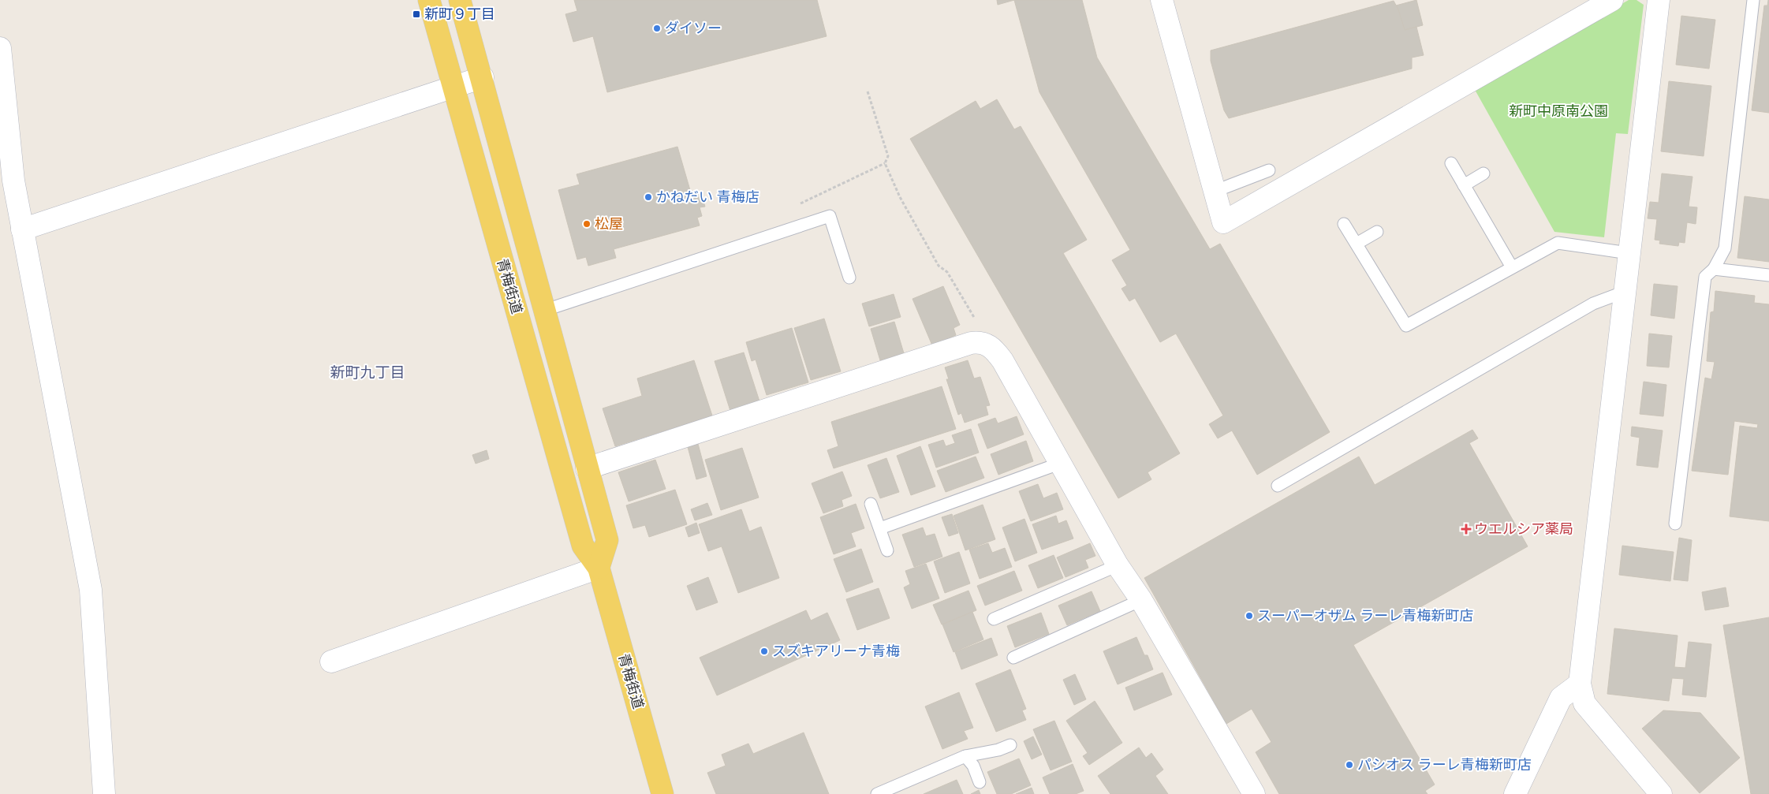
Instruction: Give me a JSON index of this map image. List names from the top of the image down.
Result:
{
  "streets": {
    "main road": ["青梅街道"]
  },
  "districts": ["新町九丁目"],
  "parks": ["新町中原南公園"],
  "places": {
    "transit": ["新町９丁目"],
    "other": [
      "ダイソー",
      "かねだい 青梅店",
      "松屋",
      "スーパーオザム ラーレ青梅新町店",
      "スズキアリーナ青梅",
      "パシオス ラーレ青梅新町店"
    ],
    "health": ["ウエルシア薬局"]
  }
}
